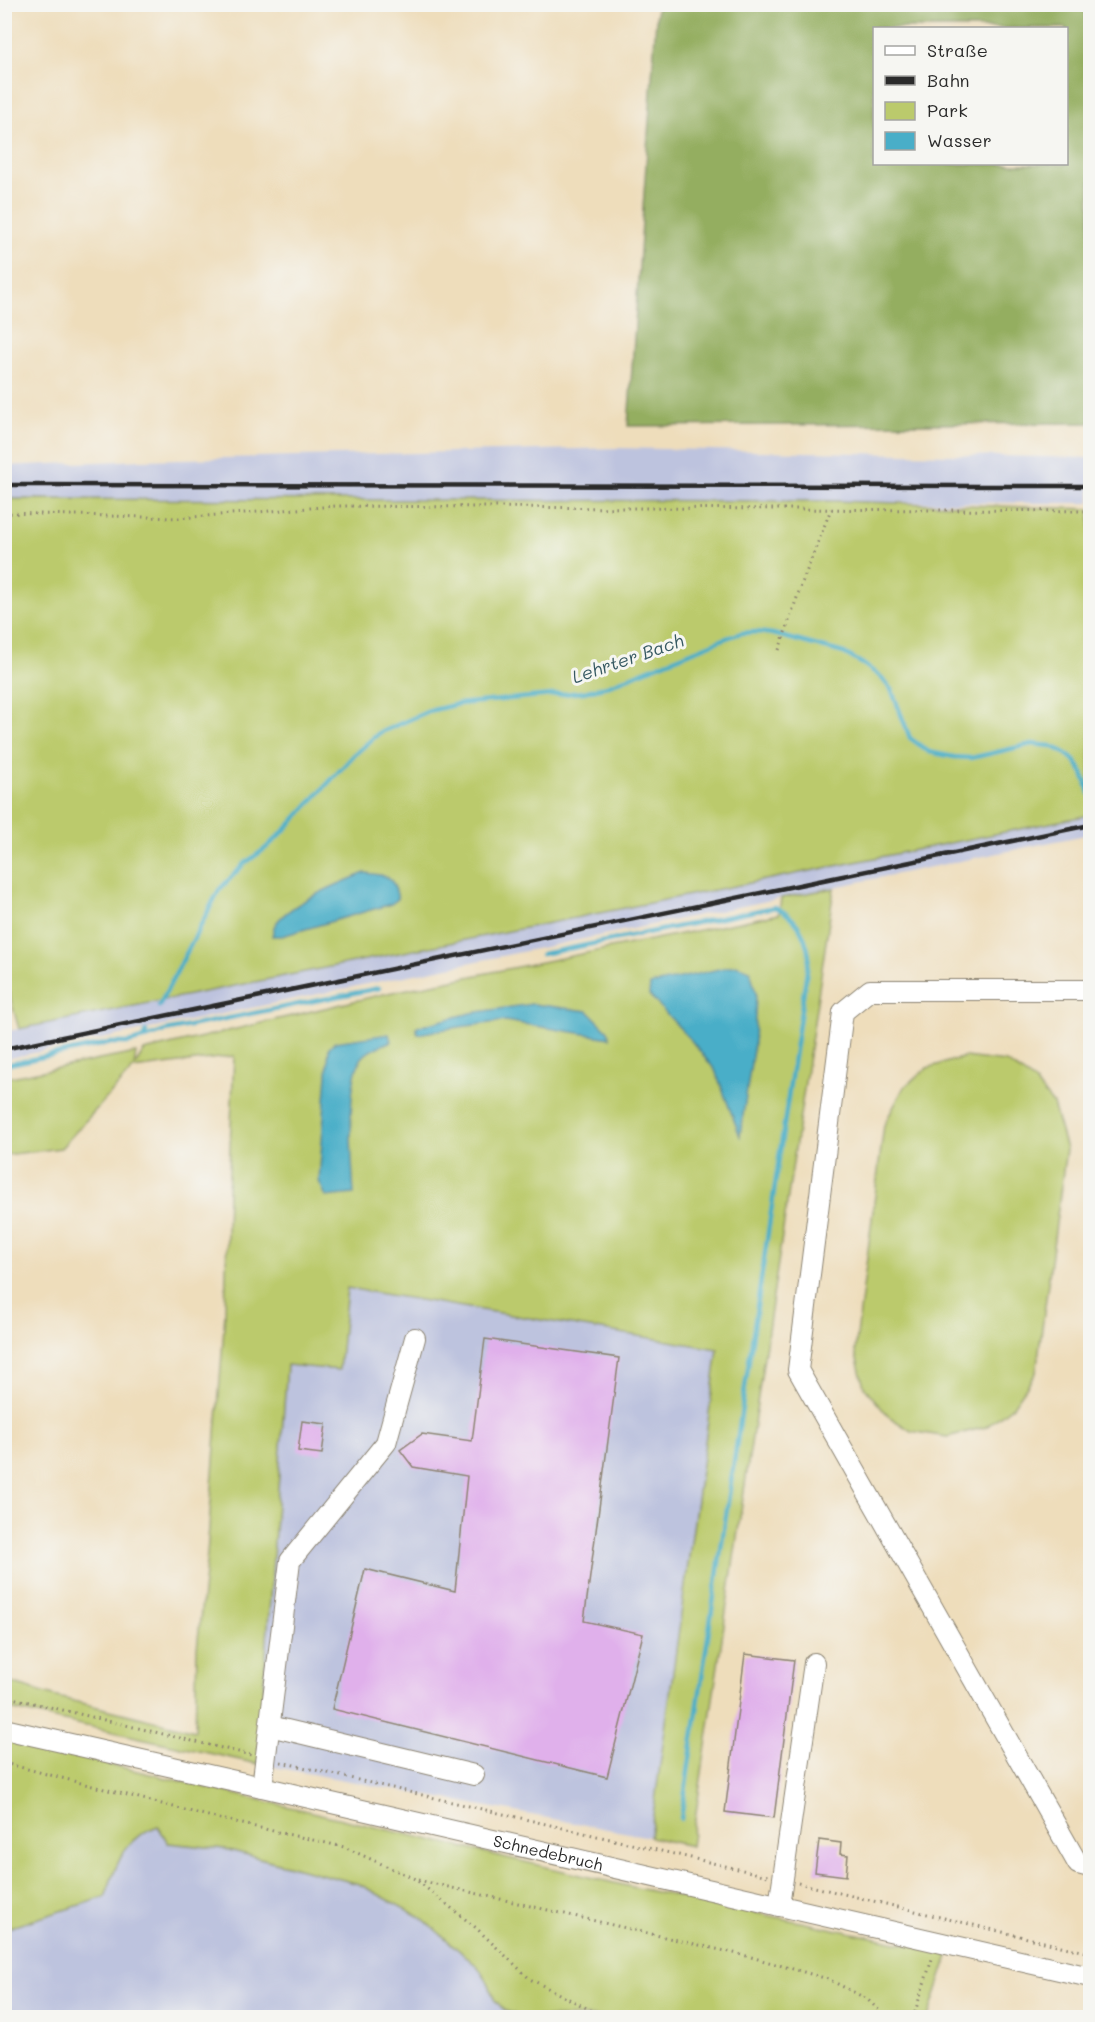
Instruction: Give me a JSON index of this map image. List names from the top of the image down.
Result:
{
  "streets": {
    "street": ["Schnedebruch"]
  },
  "water": ["Lehrter Bach"],
  "legend": [
    "Straße",
    "Bahn",
    "Park",
    "Wasser"
  ]
}
